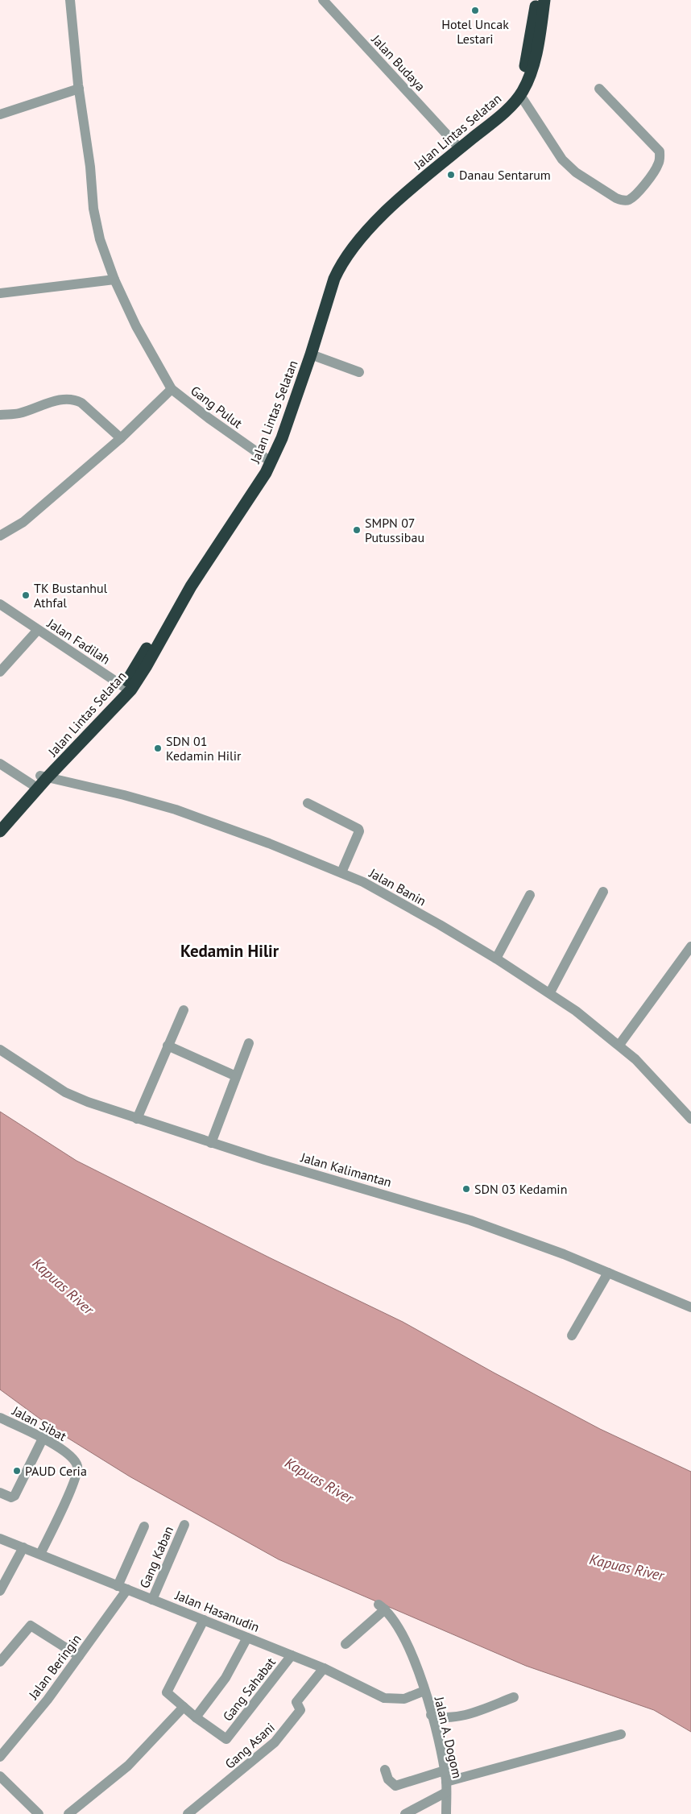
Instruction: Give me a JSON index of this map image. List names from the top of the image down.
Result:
{
  "streets": {
    "highway": ["Jalan Lintas Selatan"],
    "street": [
      "Jalan Budaya",
      "Gang Pulut",
      "Jalan Fadilah",
      "Jalan Banin",
      "Jalan Kalimantan",
      "Jalan Sibat",
      "Gang Kaban",
      "Jalan Hasanudin",
      "Jalan Beringin",
      "Gang Sahabat",
      "Jalan A. Dogom",
      "Gang Asani"
    ]
  },
  "crossings": [
    ["Jalan Budaya", "Jalan Lintas Selatan"],
    ["Jalan Lintas Selatan", "Gang Pulut"],
    ["Jalan Lintas Selatan", "Jalan Fadilah"],
    ["Jalan Lintas Selatan", "Jalan Banin"],
    ["Jalan Sibat", "Jalan Hasanudin"],
    ["Gang Kaban", "Jalan Hasanudin"],
    ["Jalan Hasanudin", "Jalan Beringin"],
    ["Jalan Hasanudin", "Gang Sahabat"],
    ["Jalan Hasanudin", "Jalan A. Dogom"],
    ["Jalan Hasanudin", "Gang Asani"]
  ],
  "districts": ["Kedamin Hilir"],
  "water": ["Kapuas River"],
  "places": [
    "Hotel Uncak Lestari",
    "Danau Sentarum",
    "SMPN 07 Putussibau",
    "TK Bustanhul Athfal",
    "SDN 01 Kedamin Hilir",
    "SDN 03 Kedamin",
    "PAUD Ceria"
  ]
}
